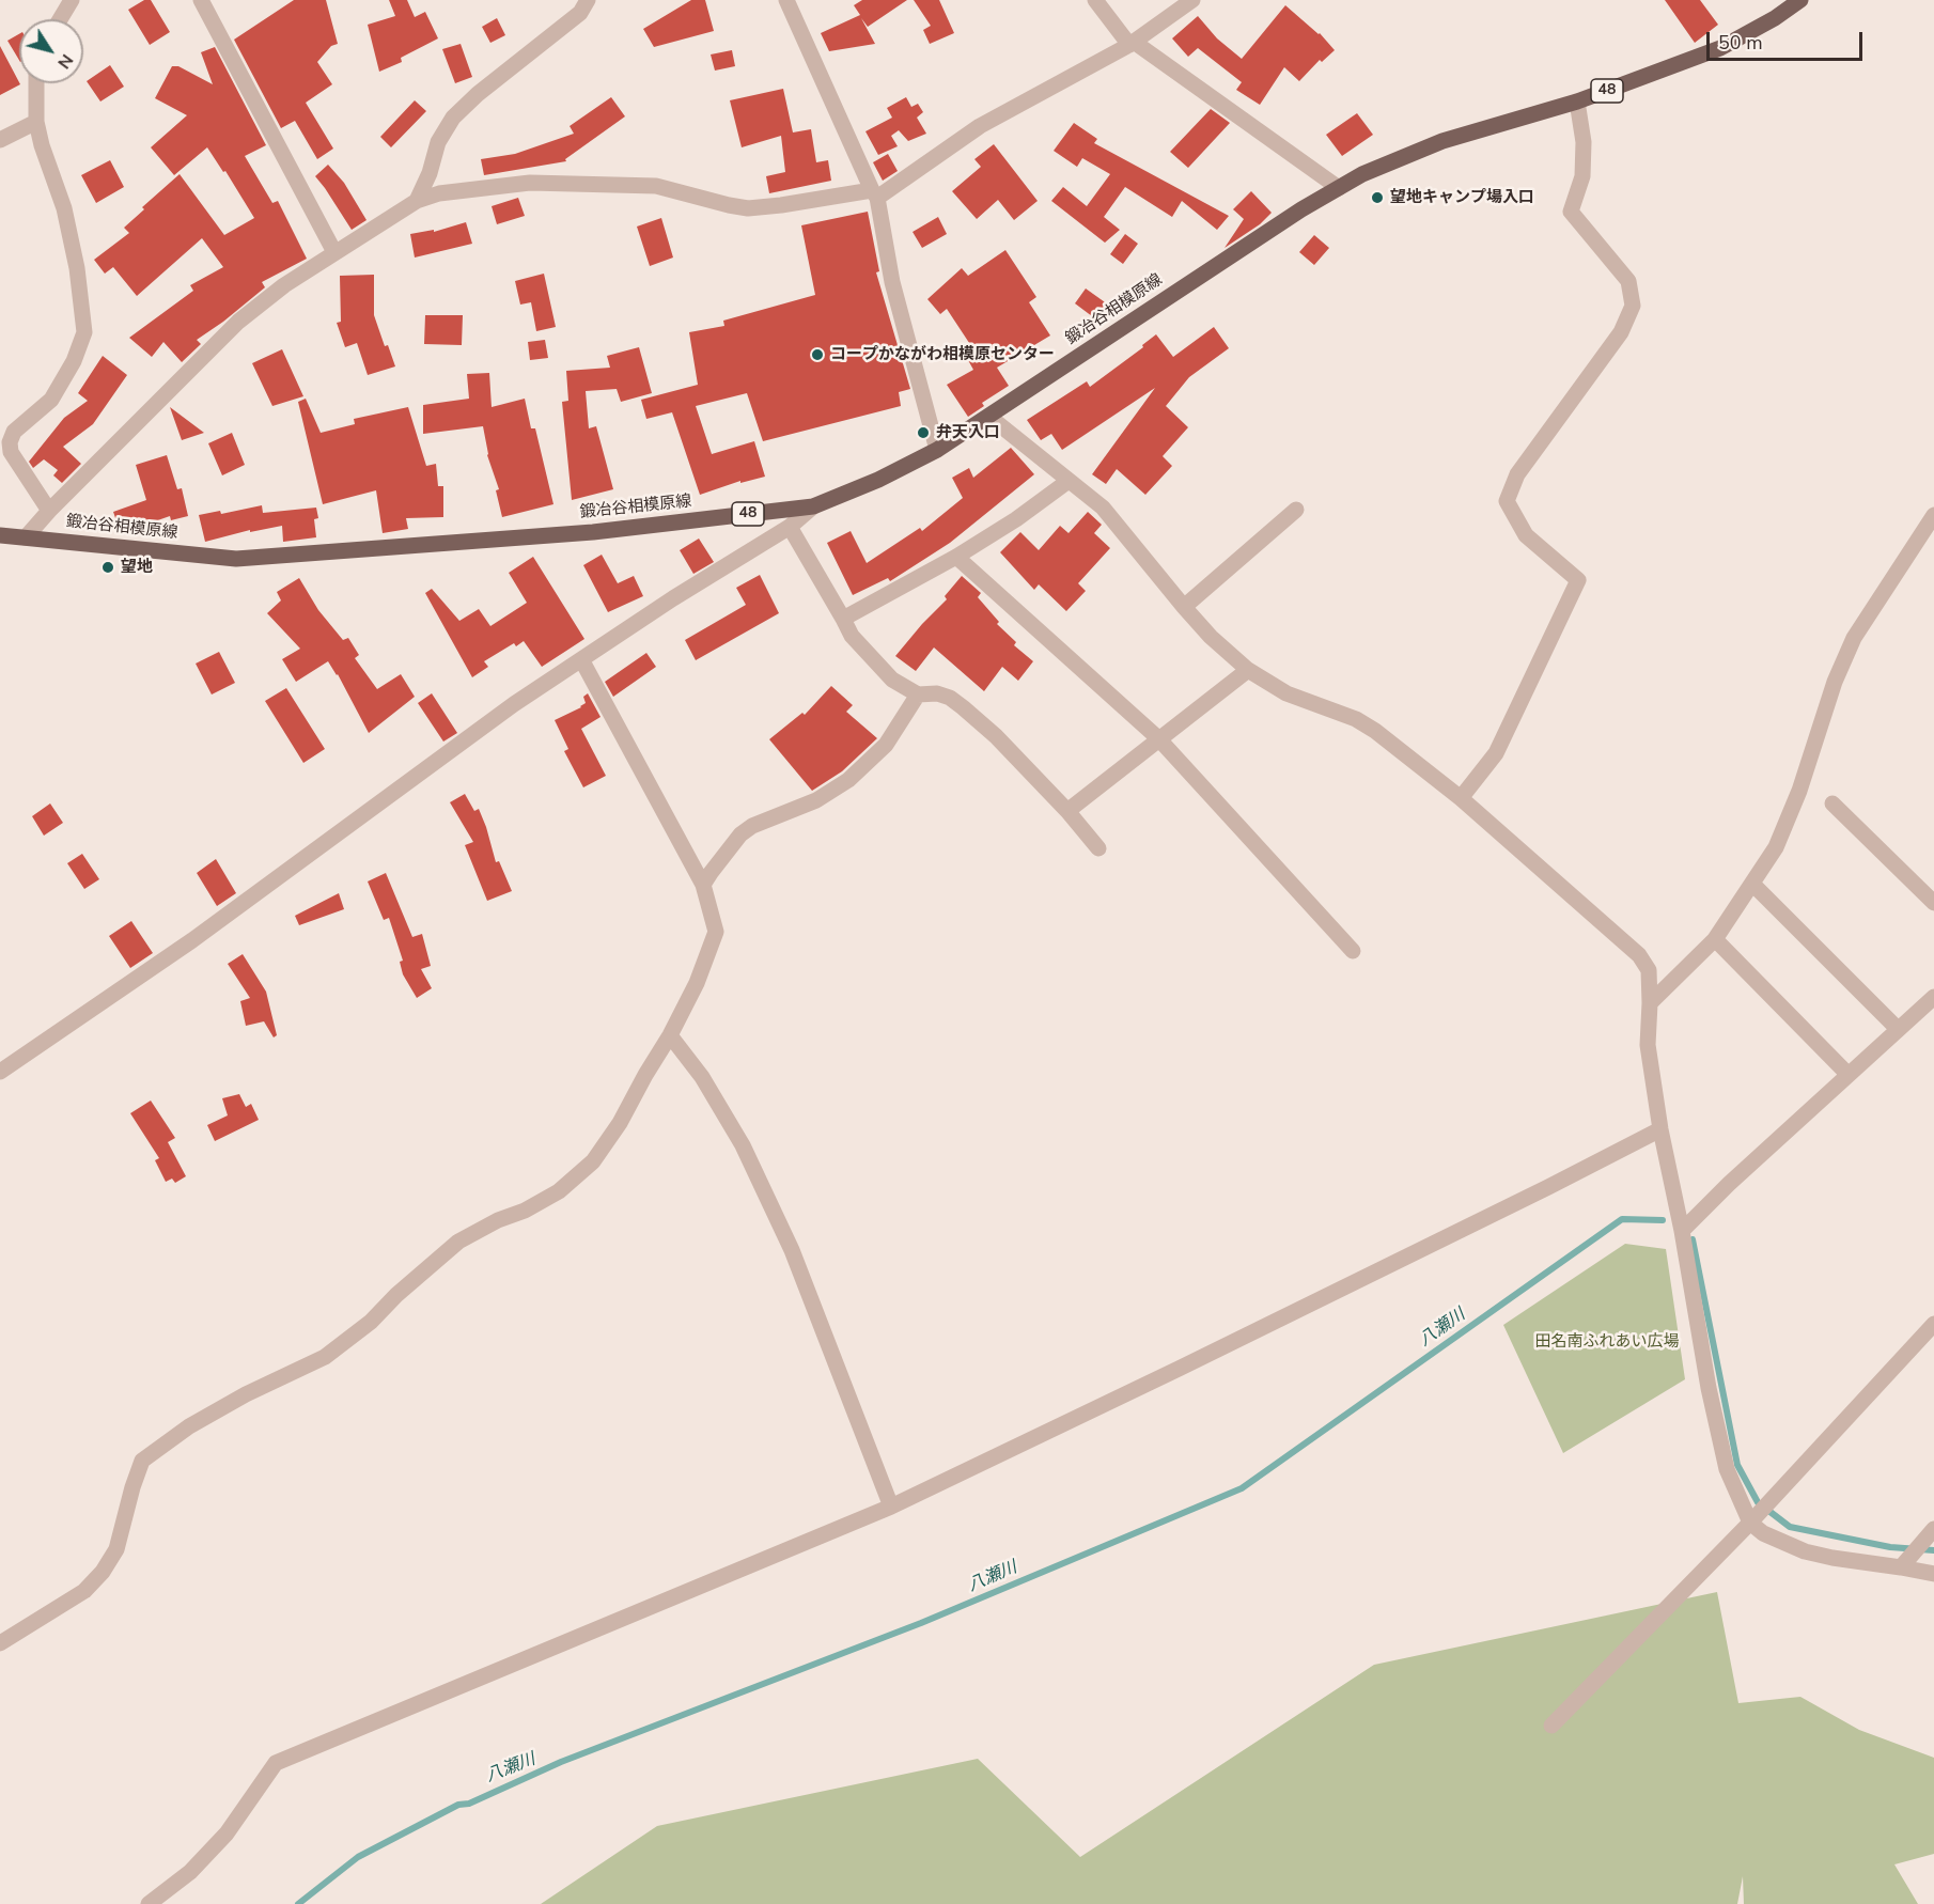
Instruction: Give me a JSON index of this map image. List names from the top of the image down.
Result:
{
  "streets": {
    "main road": ["48", "鍛冶谷相模原線"]
  },
  "water": ["八瀬川"],
  "parks": ["田名南ふれあい広場"],
  "places": [
    "望地キャンプ場入口",
    "コープかながわ相模原センター",
    "弁天入口",
    "望地"
  ],
  "scale_bar": "50 m",
  "north": "bottom right"
}
